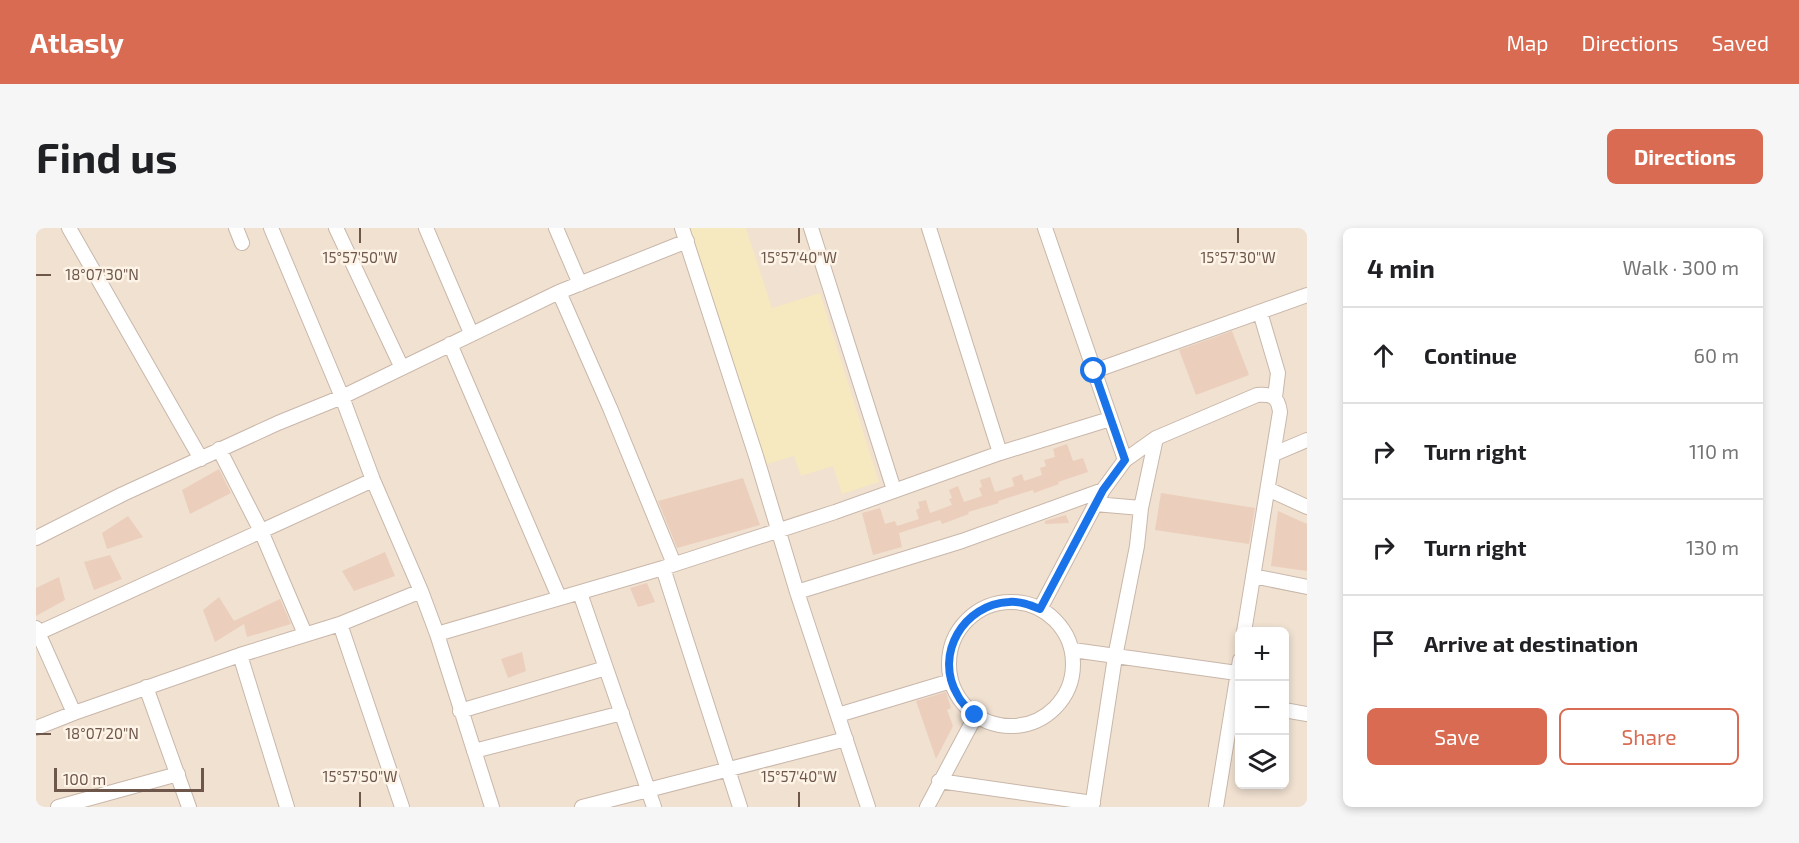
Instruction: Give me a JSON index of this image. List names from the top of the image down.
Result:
{
  "scale_bar": "100 m",
  "page": {
    "header": "Atlasly",
    "nav": ["Map", "Directions", "Saved"],
    "buttons": [
      "Directions",
      ["Save", "Share"]
    ],
    "title": "Find us",
    "heading": ["4 min", "Walk · 300 m"],
    "list": [
      ["Continue", "60 m"],
      ["Turn right", "110 m"],
      ["Turn right", "130 m"],
      "Arrive at destination"
    ],
    "map_buttons": ["+", "−"],
    "scale": "100 m"
  },
  "coordinates": [
    "15°57'50\"W",
    "15°57'40\"W",
    "15°57'30\"W",
    "18°07'30\"N",
    "18°07'20\"N"
  ]
}
